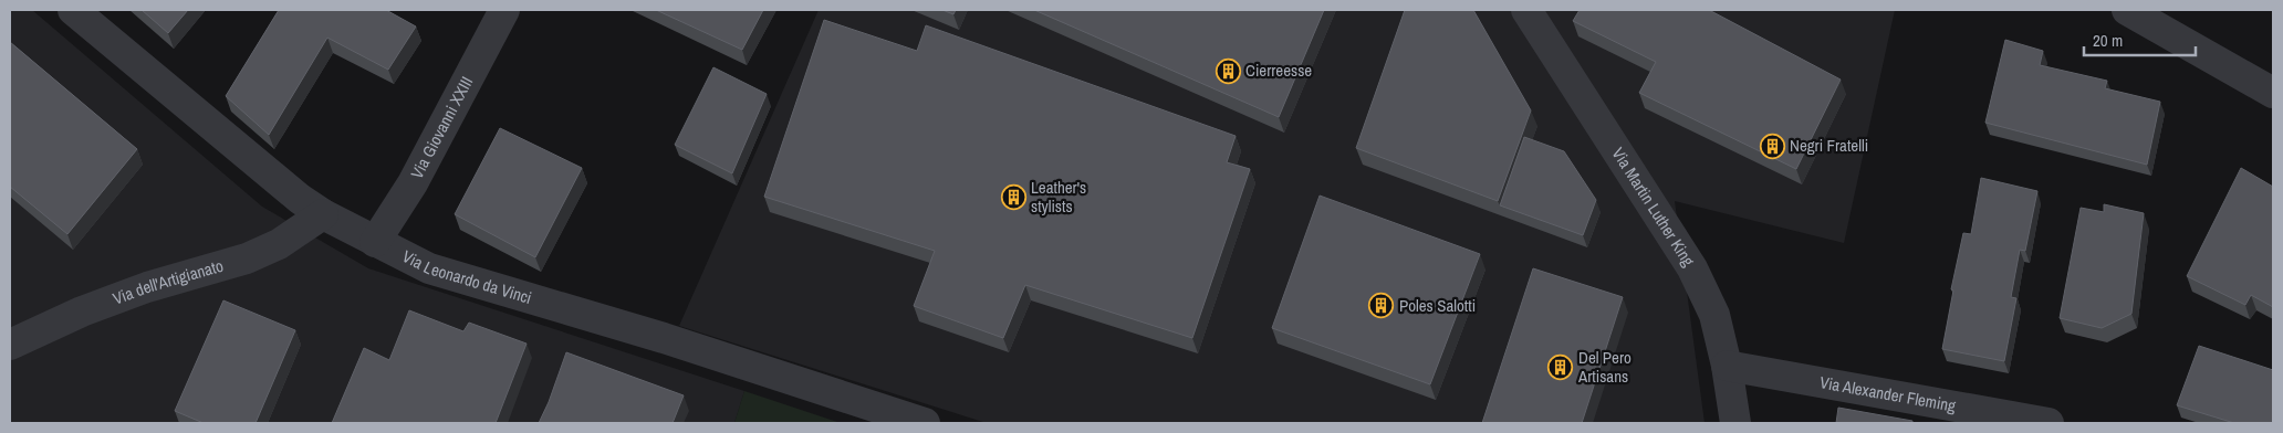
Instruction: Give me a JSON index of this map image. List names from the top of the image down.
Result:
{
  "streets": {
    "street": [
      "Via Giovanni XXIII",
      "Via Martin Luther King",
      "Via Leonardo da Vinci",
      "Via dell'Artigianato",
      "Via Alexander Fleming"
    ]
  },
  "crossings": [
    ["Via Giovanni XXIII", "Via Leonardo da Vinci"],
    ["Via Martin Luther King", "Via Alexander Fleming"],
    ["Via Leonardo da Vinci", "Via dell'Artigianato"]
  ],
  "places": {
    "building": [
      "Cierreesse",
      "Negri Fratelli",
      "Leather's stylists",
      "Poles Salotti",
      "Del Pero Artisans"
    ]
  },
  "scale_bar": "20 m"
}
